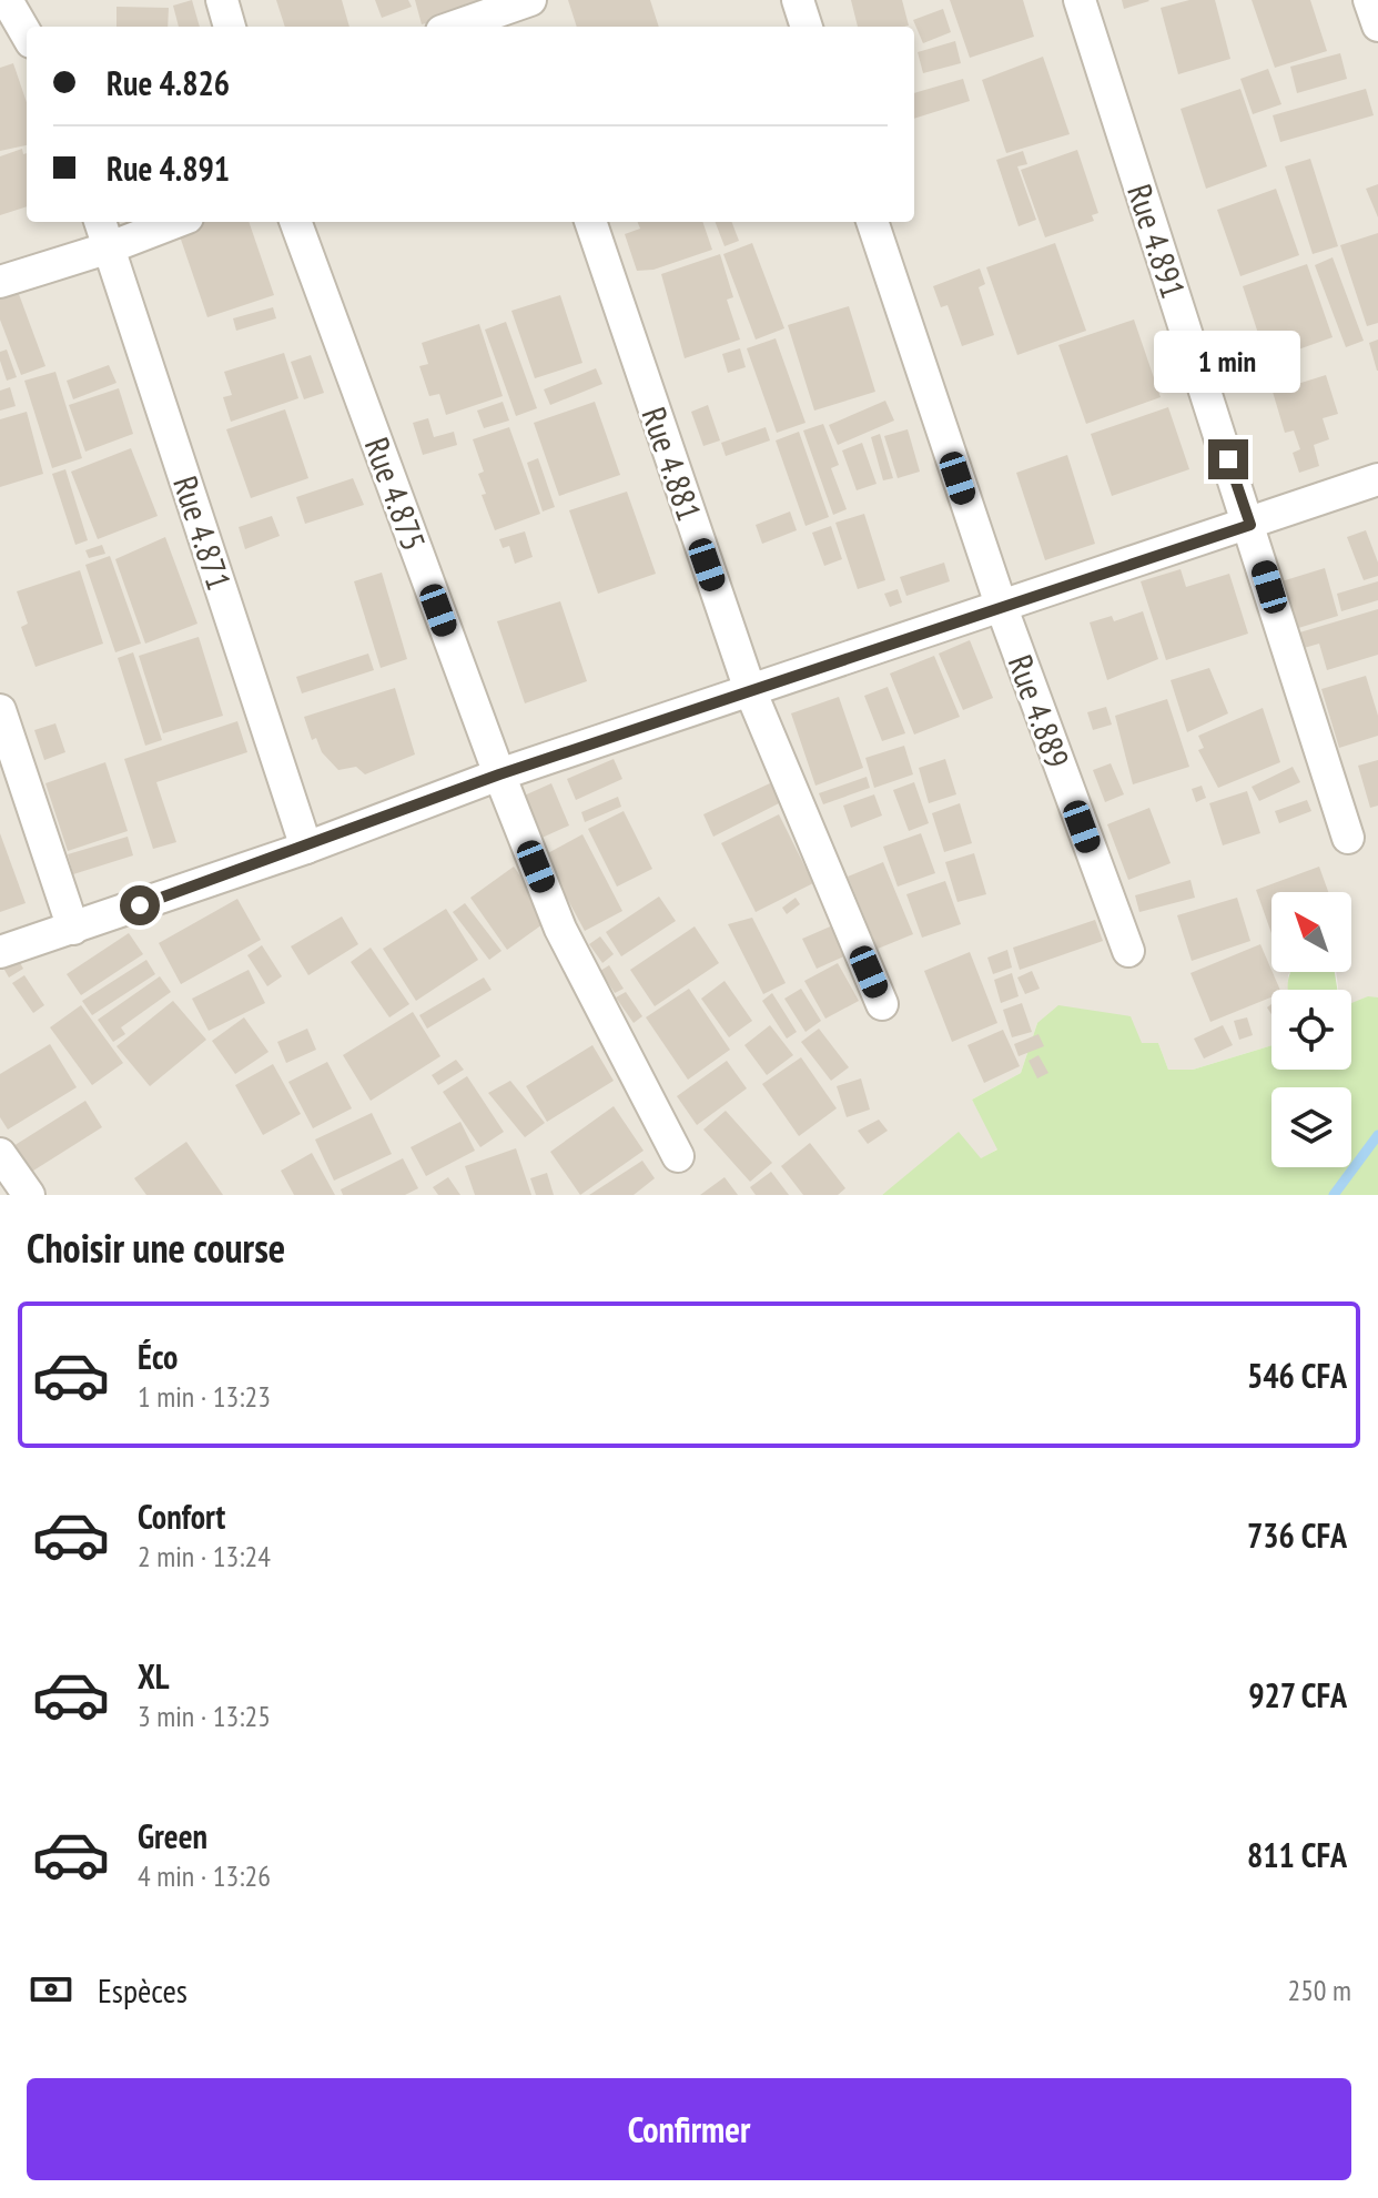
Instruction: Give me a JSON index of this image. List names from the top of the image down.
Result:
{
  "streets": {
    "street": [
      "Rue 4.891",
      "Rue 4.881",
      "Rue 4.875",
      "Rue 4.871",
      "Rue 4.889"
    ]
  },
  "north": "top left",
  "page": {
    "banner": ["Rue 4.826", "Rue 4.891"],
    "bubble": "1 min",
    "heading": "Choisir une course",
    "list": [
      {
        "name": "Éco",
        "note": "1 min · 13:23",
        "value": "546 CFA"
      },
      {
        "name": "Confort",
        "note": "2 min · 13:24",
        "value": "736 CFA"
      },
      {
        "name": "XL",
        "note": "3 min · 13:25",
        "value": "927 CFA"
      },
      {
        "name": "Green",
        "note": "4 min · 13:26",
        "value": "811 CFA"
      }
    ],
    "pay": ["Espèces", "250 m"],
    "buttons": "Confirmer"
  }
}
